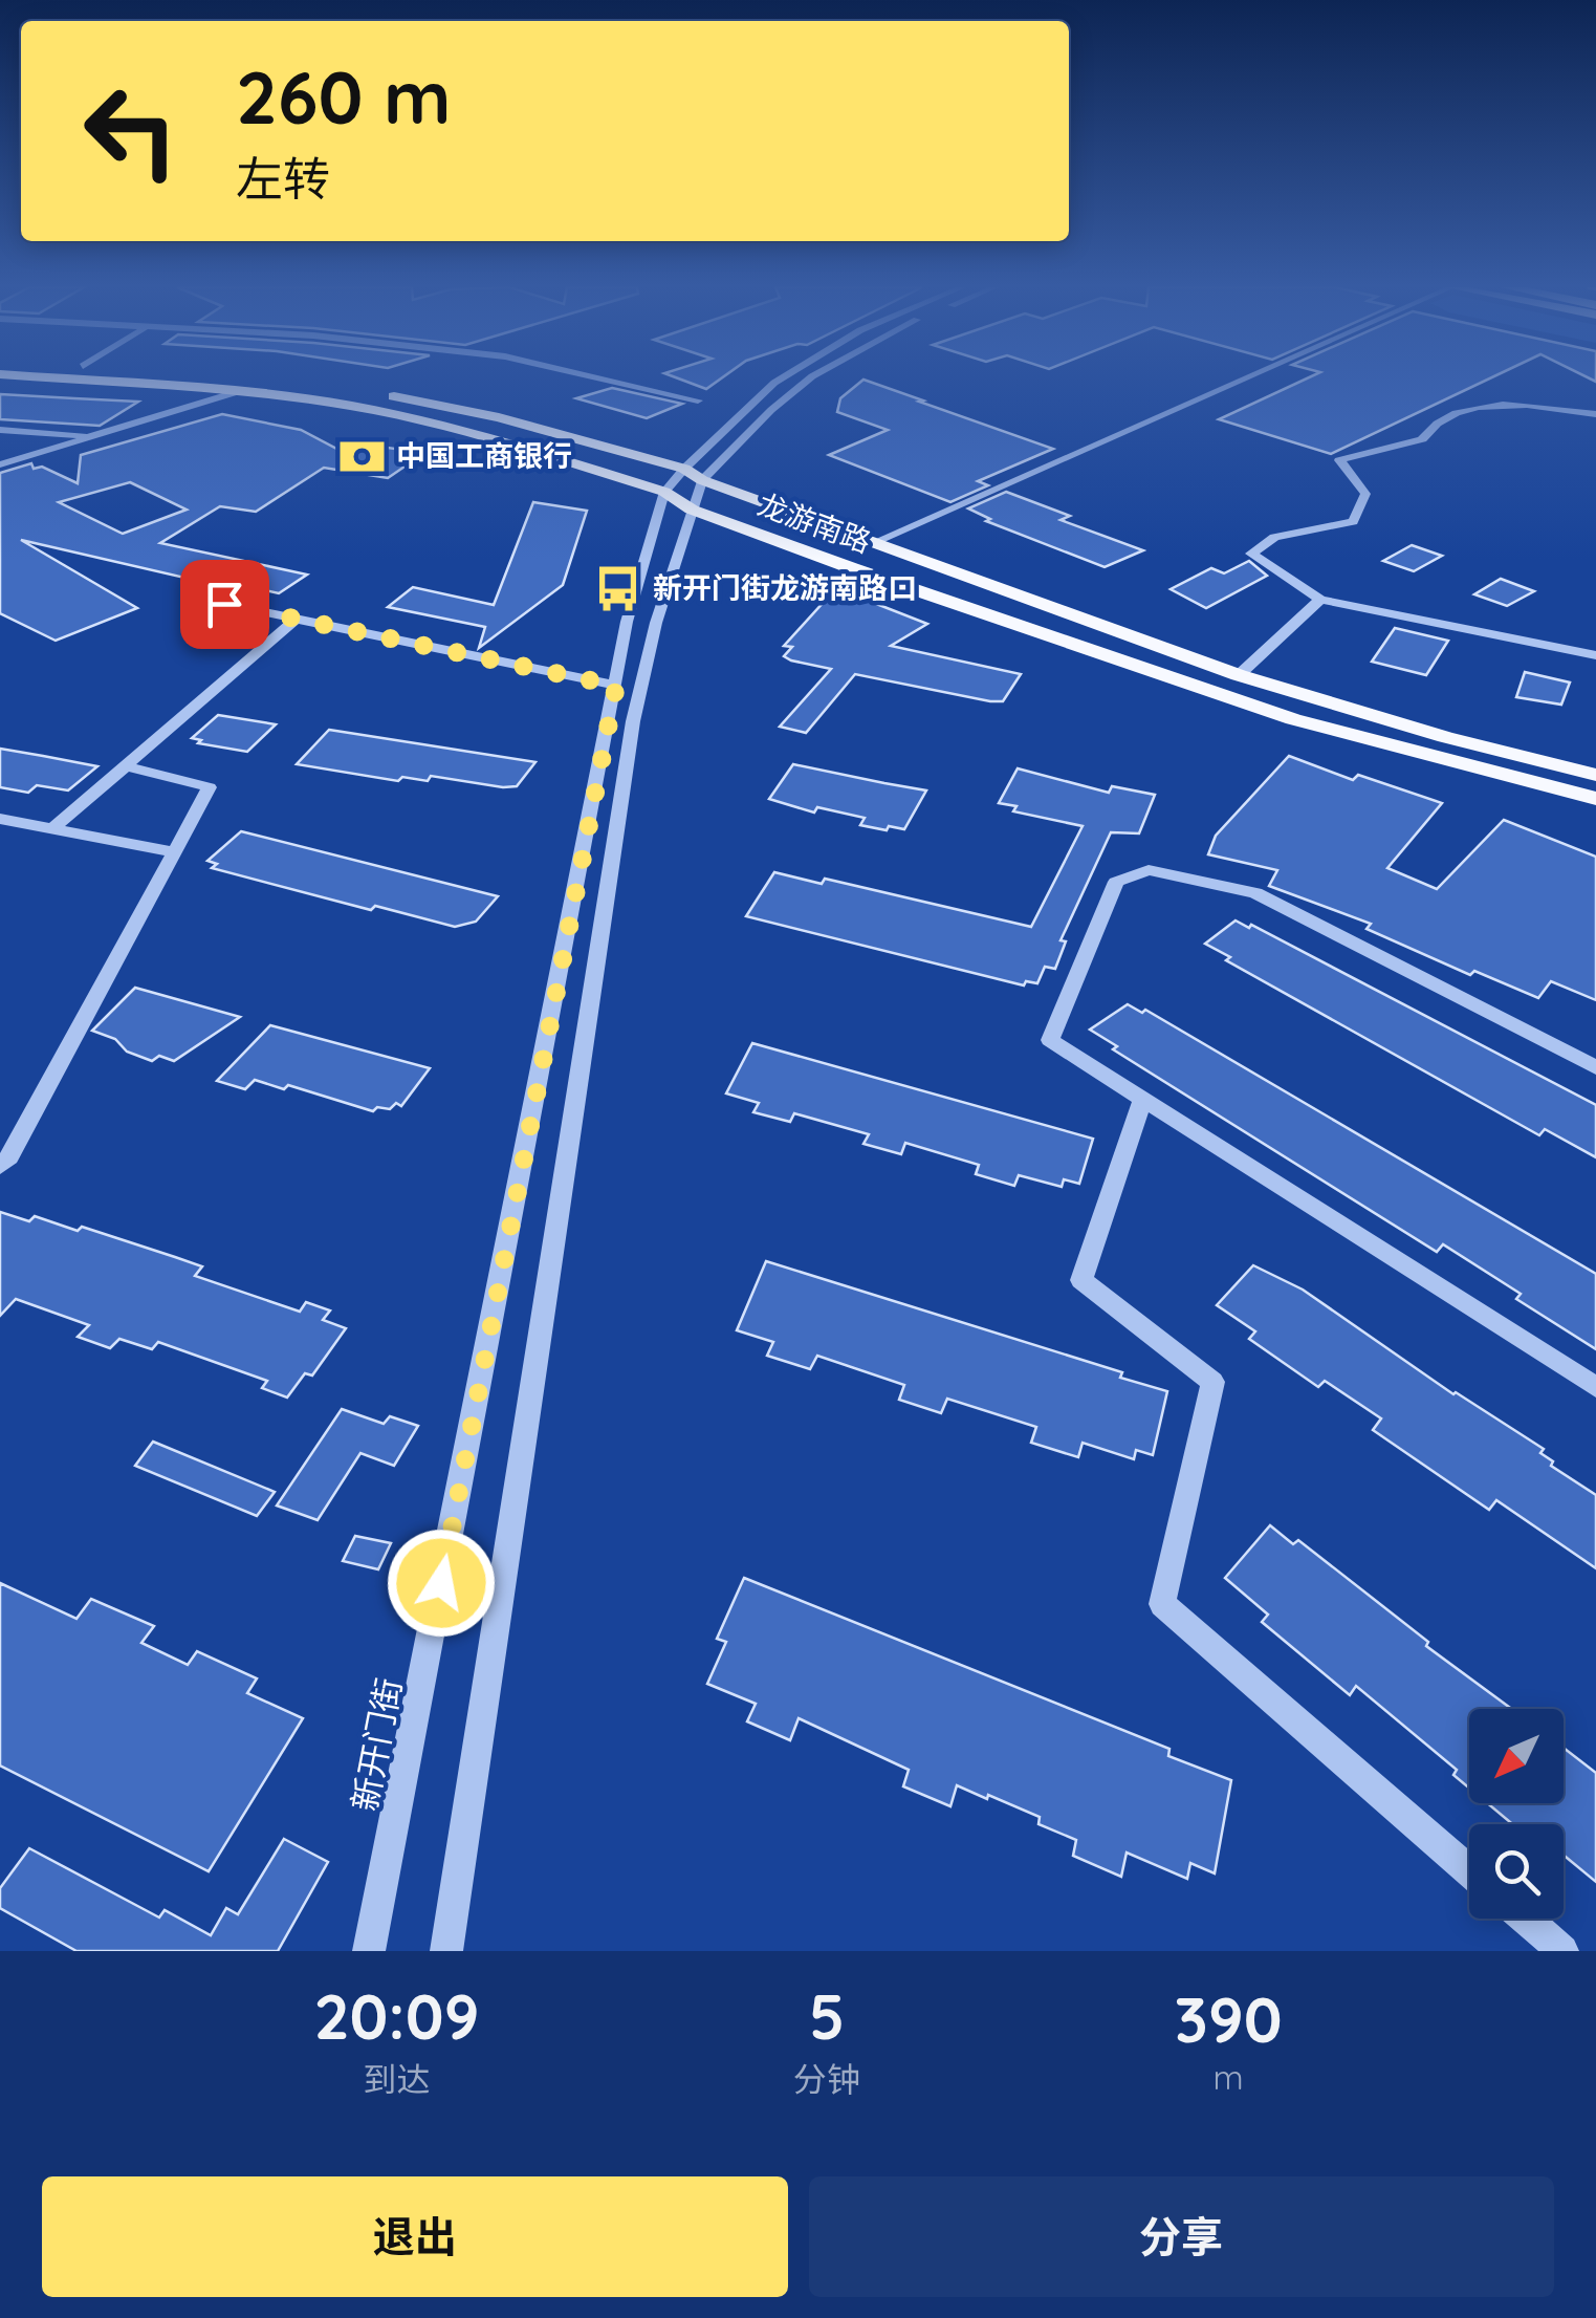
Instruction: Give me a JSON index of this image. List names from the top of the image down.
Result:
{
  "streets": {
    "main road": ["龙游南路"],
    "street": ["新开门街"]
  },
  "crossings": [
    ["龙游南路", "新开门街"]
  ],
  "places": {
    "bank": ["中国工商银行"],
    "bus stop": ["新开门街龙游南路口"]
  },
  "north": "bottom left",
  "page": {
    "turn": ["260 m", "左转"],
    "eta": [
      "20:09",
      "到达",
      "5",
      "分钟",
      "390",
      "m"
    ],
    "buttons": ["退出", "分享"]
  }
}
